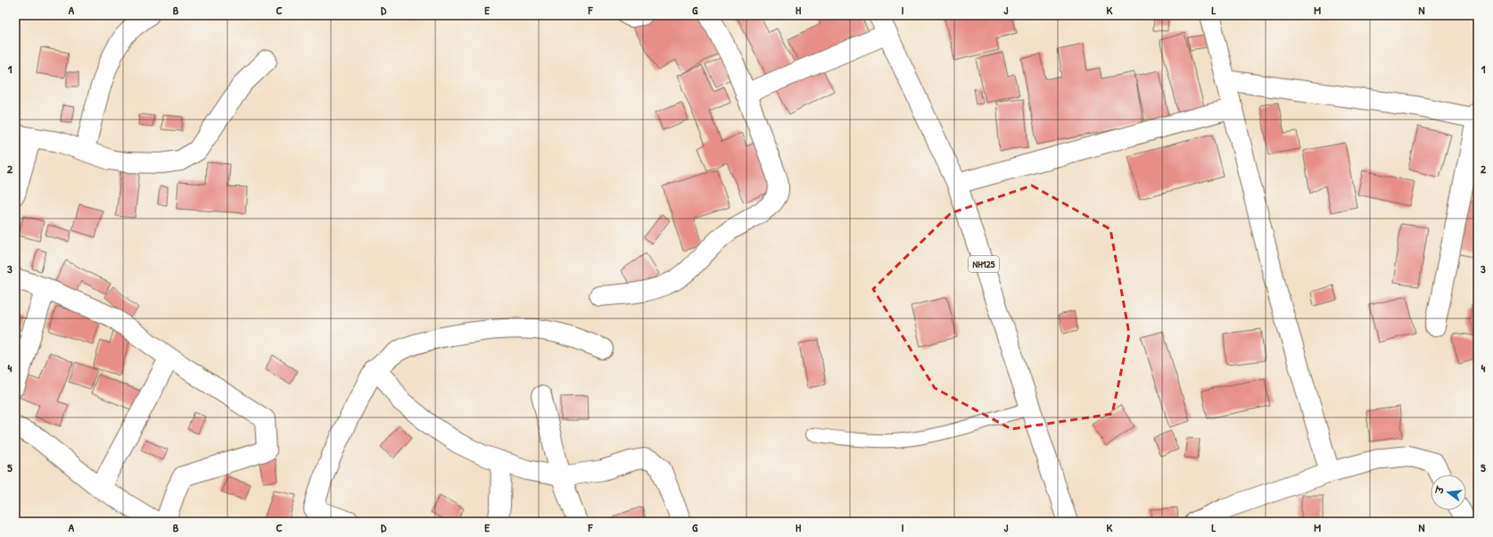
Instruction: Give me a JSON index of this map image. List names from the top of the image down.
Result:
{
  "streets": {
    "main road": ["NH125"]
  },
  "north": "left",
  "grid": {
    "columns": [
      "A",
      "B",
      "C",
      "D",
      "E",
      "F",
      "G",
      "H",
      "I",
      "J",
      "K",
      "L",
      "M",
      "N"
    ],
    "rows": [
      "1",
      "2",
      "3",
      "4",
      "5"
    ]
  }
}
